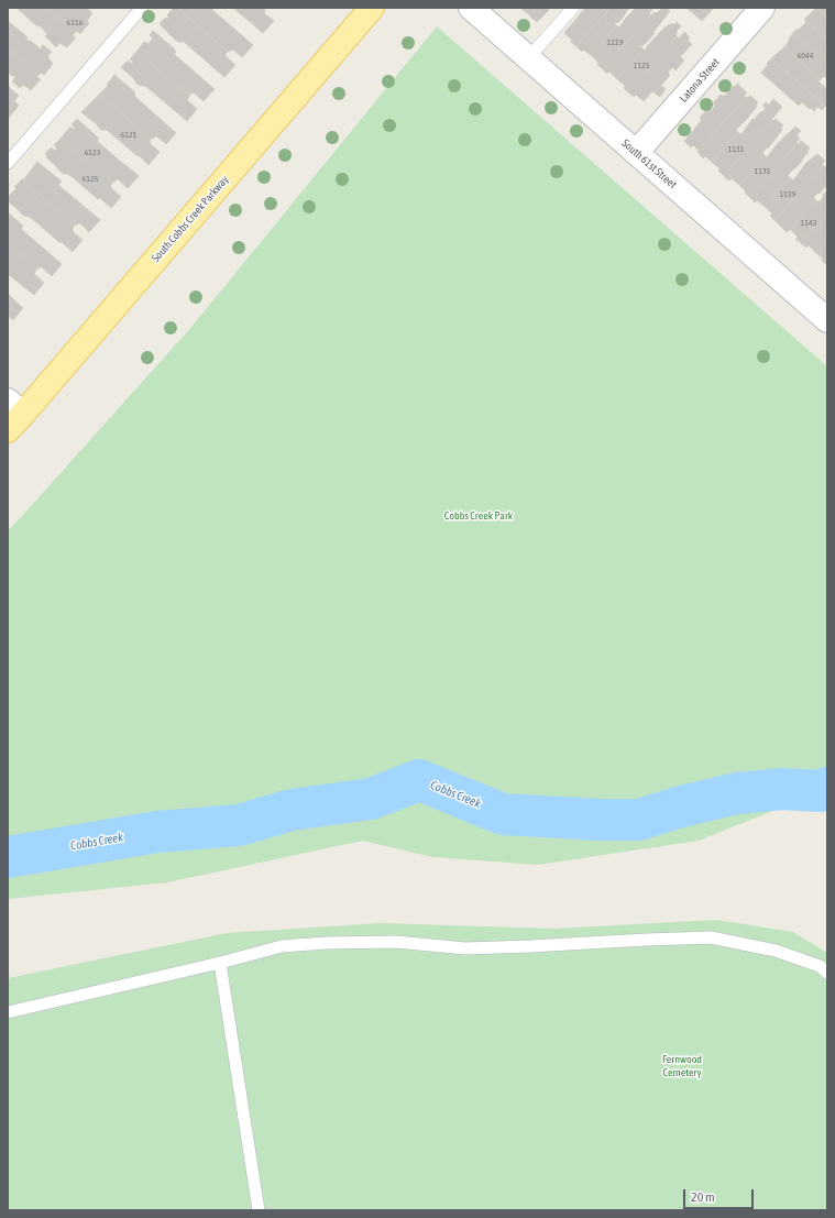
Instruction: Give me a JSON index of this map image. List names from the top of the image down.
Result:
{
  "streets": {
    "main road": ["South Cobbs Creek Parkway"],
    "street": ["Latona Street", "South 61st Street"]
  },
  "crossings": [
    ["Latona Street", "South 61st Street"]
  ],
  "water": ["Cobbs Creek"],
  "parks": ["Cobbs Creek Park", "Fernwood Cemetery"],
  "house_numbers": [
    "6116",
    "1119",
    "6044",
    "1123",
    "6121",
    "1131",
    "6123",
    "1135",
    "6125",
    "1139",
    "1143"
  ],
  "scale_bar": "20 m"
}
